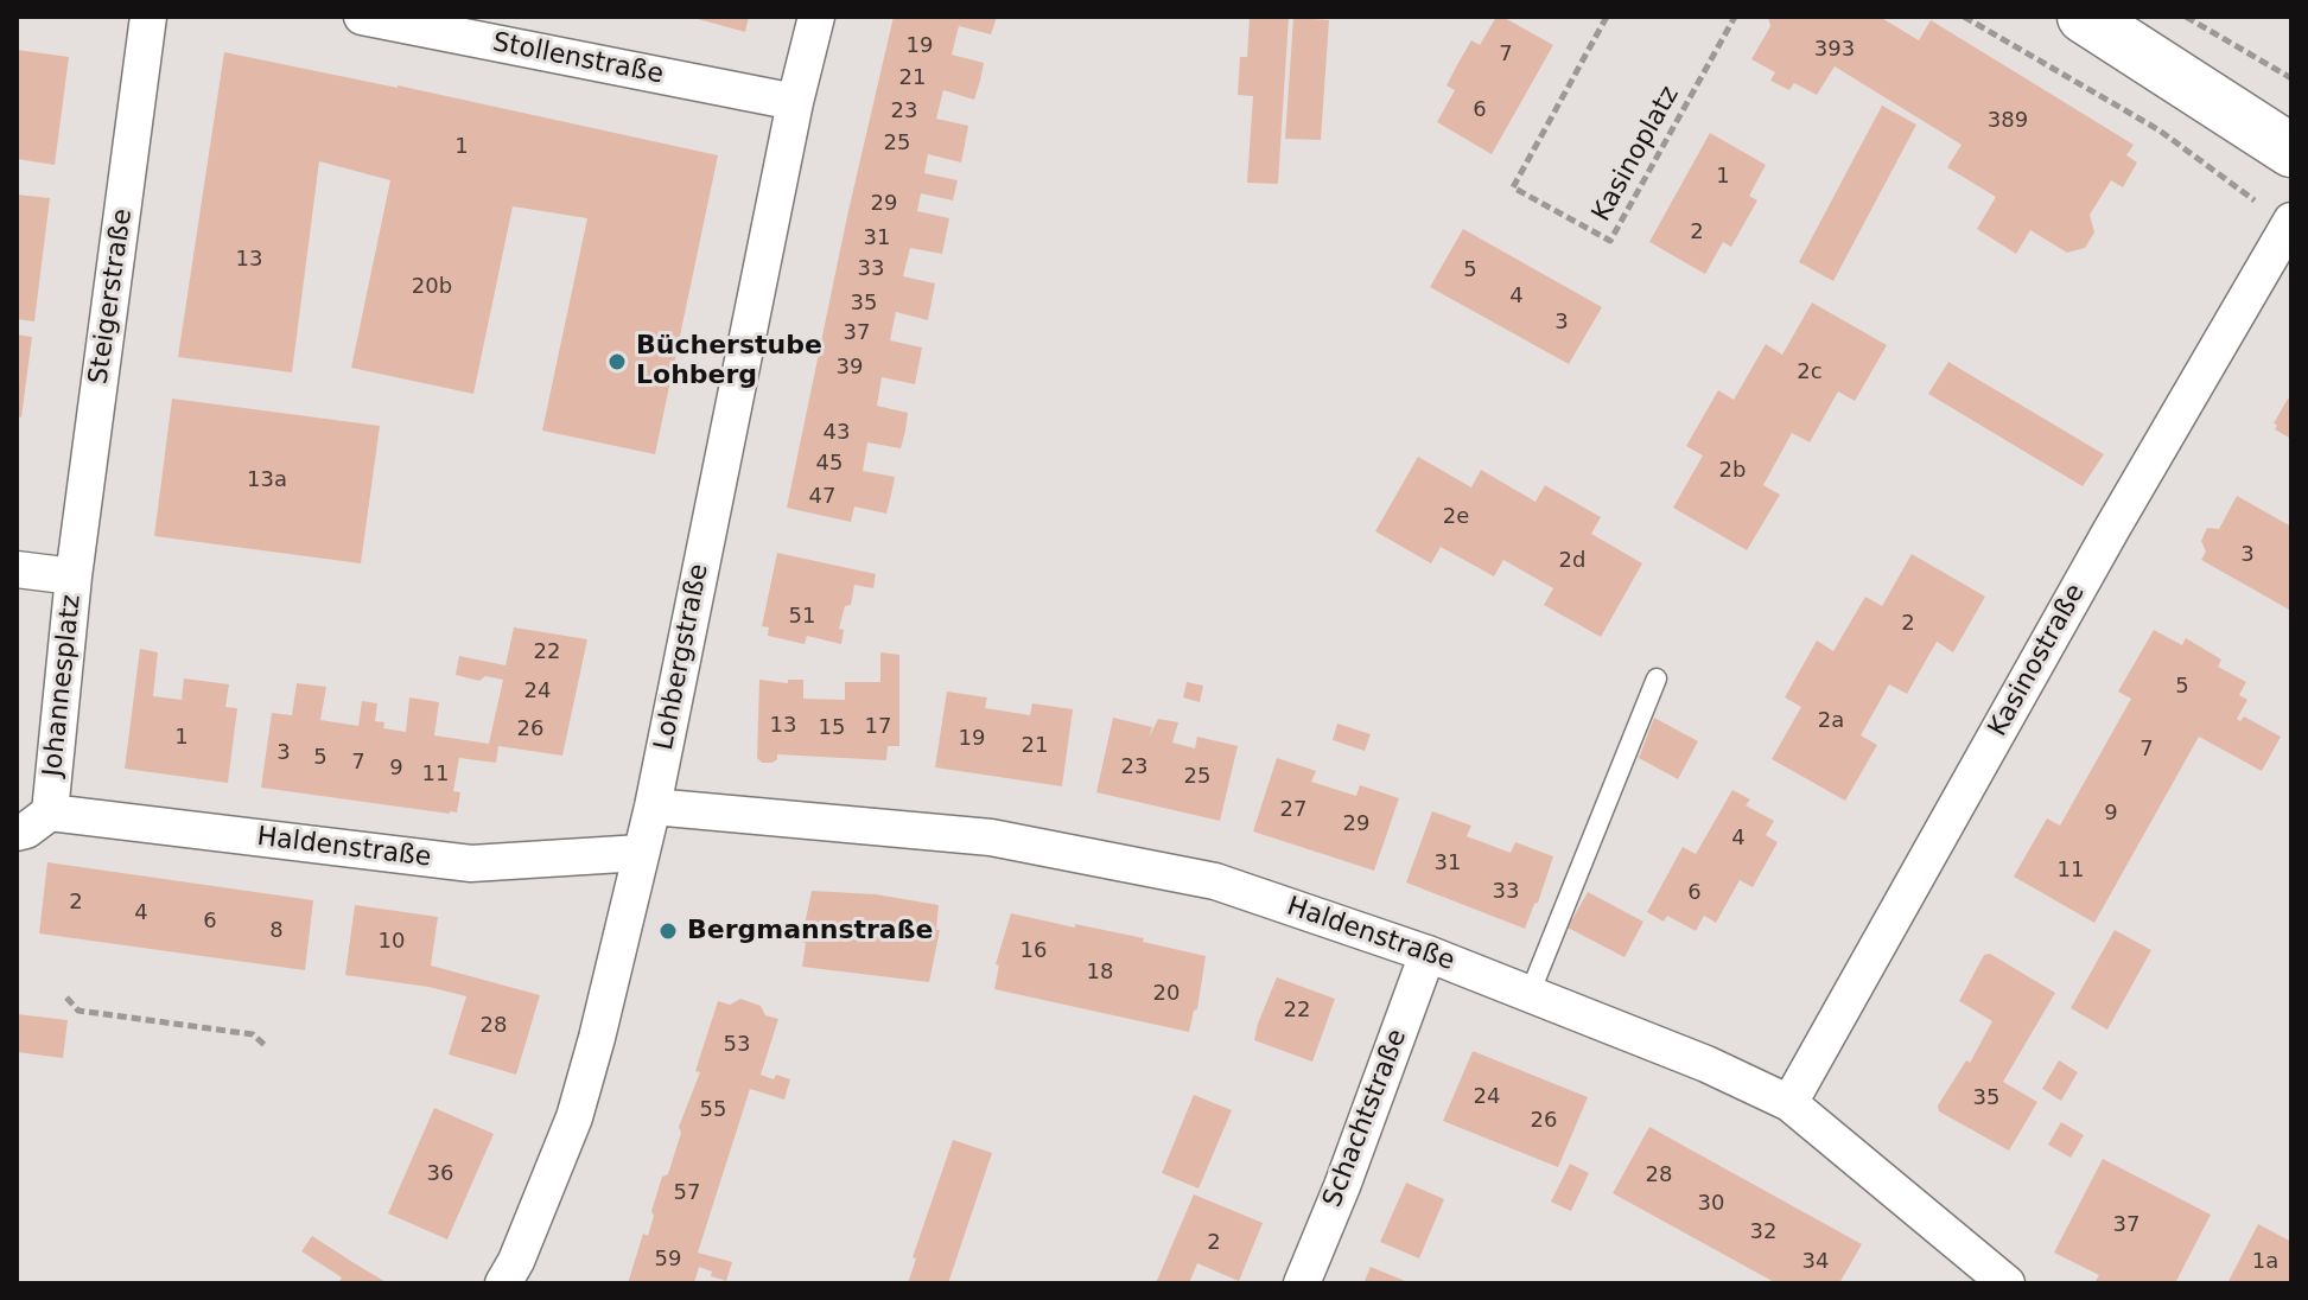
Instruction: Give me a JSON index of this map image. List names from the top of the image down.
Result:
{
  "streets": {
    "street": [
      "Stollenstraße",
      "Steigerstraße",
      "Lohbergstraße",
      "Kasinostraße",
      "Johannesplatz",
      "Haldenstraße",
      "Schachtstraße"
    ],
    "path": ["Kasinoplatz"]
  },
  "crossings": [
    ["Stollenstraße", "Lohbergstraße"],
    ["Steigerstraße", "Johannesplatz"],
    ["Lohbergstraße", "Haldenstraße"],
    ["Kasinostraße", "Haldenstraße"],
    ["Johannesplatz", "Haldenstraße"],
    ["Haldenstraße", "Schachtstraße"]
  ],
  "places": ["Bücherstube Lohberg", "Bergmannstraße"],
  "house_numbers": [
    "19",
    "393",
    "7",
    "21",
    "6",
    "23",
    "389",
    "25",
    "1",
    "1",
    "29",
    "2",
    "31",
    "13",
    "33",
    "5",
    "20b",
    "4",
    "35",
    "3",
    "37",
    "39",
    "2c",
    "43",
    "45",
    "2b",
    "13a",
    "47",
    "2e",
    "3",
    "2d",
    "51",
    "2",
    "22",
    "5",
    "24",
    "2a",
    "13",
    "17",
    "15",
    "26",
    "1",
    "19",
    "21",
    "7",
    "3",
    "5",
    "7",
    "23",
    "9",
    "11",
    "25",
    "27",
    "9",
    "29",
    "4",
    "31",
    "11",
    "33",
    "6",
    "2",
    "4",
    "6",
    "8",
    "10",
    "16",
    "18",
    "20",
    "22",
    "28",
    "53",
    "24",
    "35",
    "55",
    "26",
    "36",
    "28",
    "57",
    "30",
    "37",
    "32",
    "2",
    "59",
    "34",
    "1a"
  ]
}
